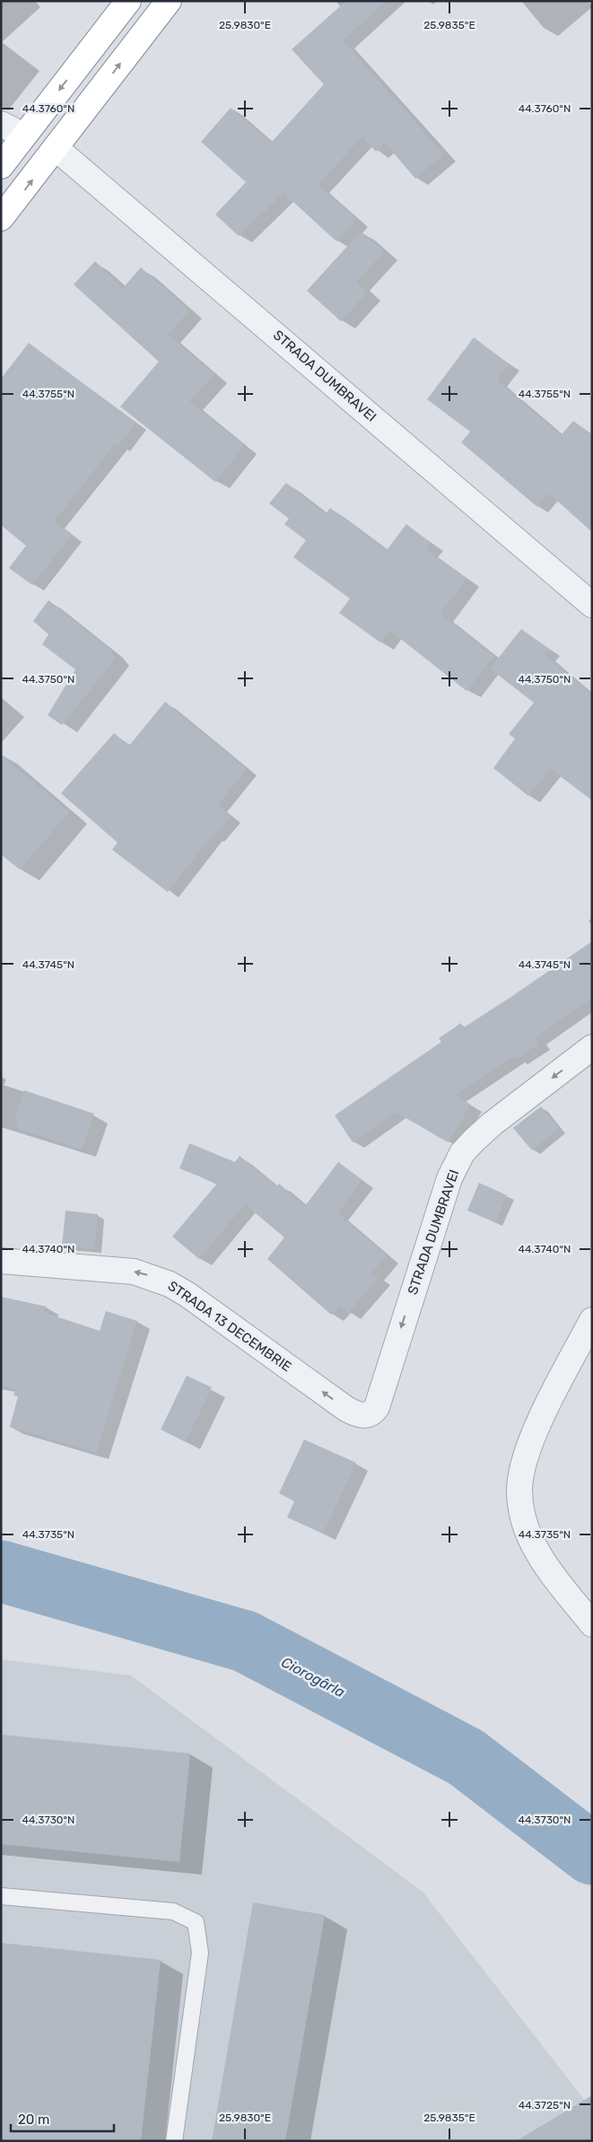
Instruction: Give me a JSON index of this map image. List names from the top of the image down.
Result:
{
  "streets": {
    "street": ["STRADA DUMBRAVEI", "STRADA 13 DECEMBRIE"]
  },
  "crossings": [
    ["STRADA DUMBRAVEI", "STRADA 13 DECEMBRIE"]
  ],
  "one_way": ["STRADA DUMBRAVEI", "STRADA 13 DECEMBRIE"],
  "water": ["Ciorogârla"],
  "scale_bar": "20 m",
  "coordinates": [
    "25.9830°E",
    "25.9835°E",
    "44.3760°N",
    "44.3755°N",
    "44.3750°N",
    "44.3745°N",
    "44.3740°N",
    "44.3735°N",
    "44.3730°N",
    "44.3725°N"
  ]
}
